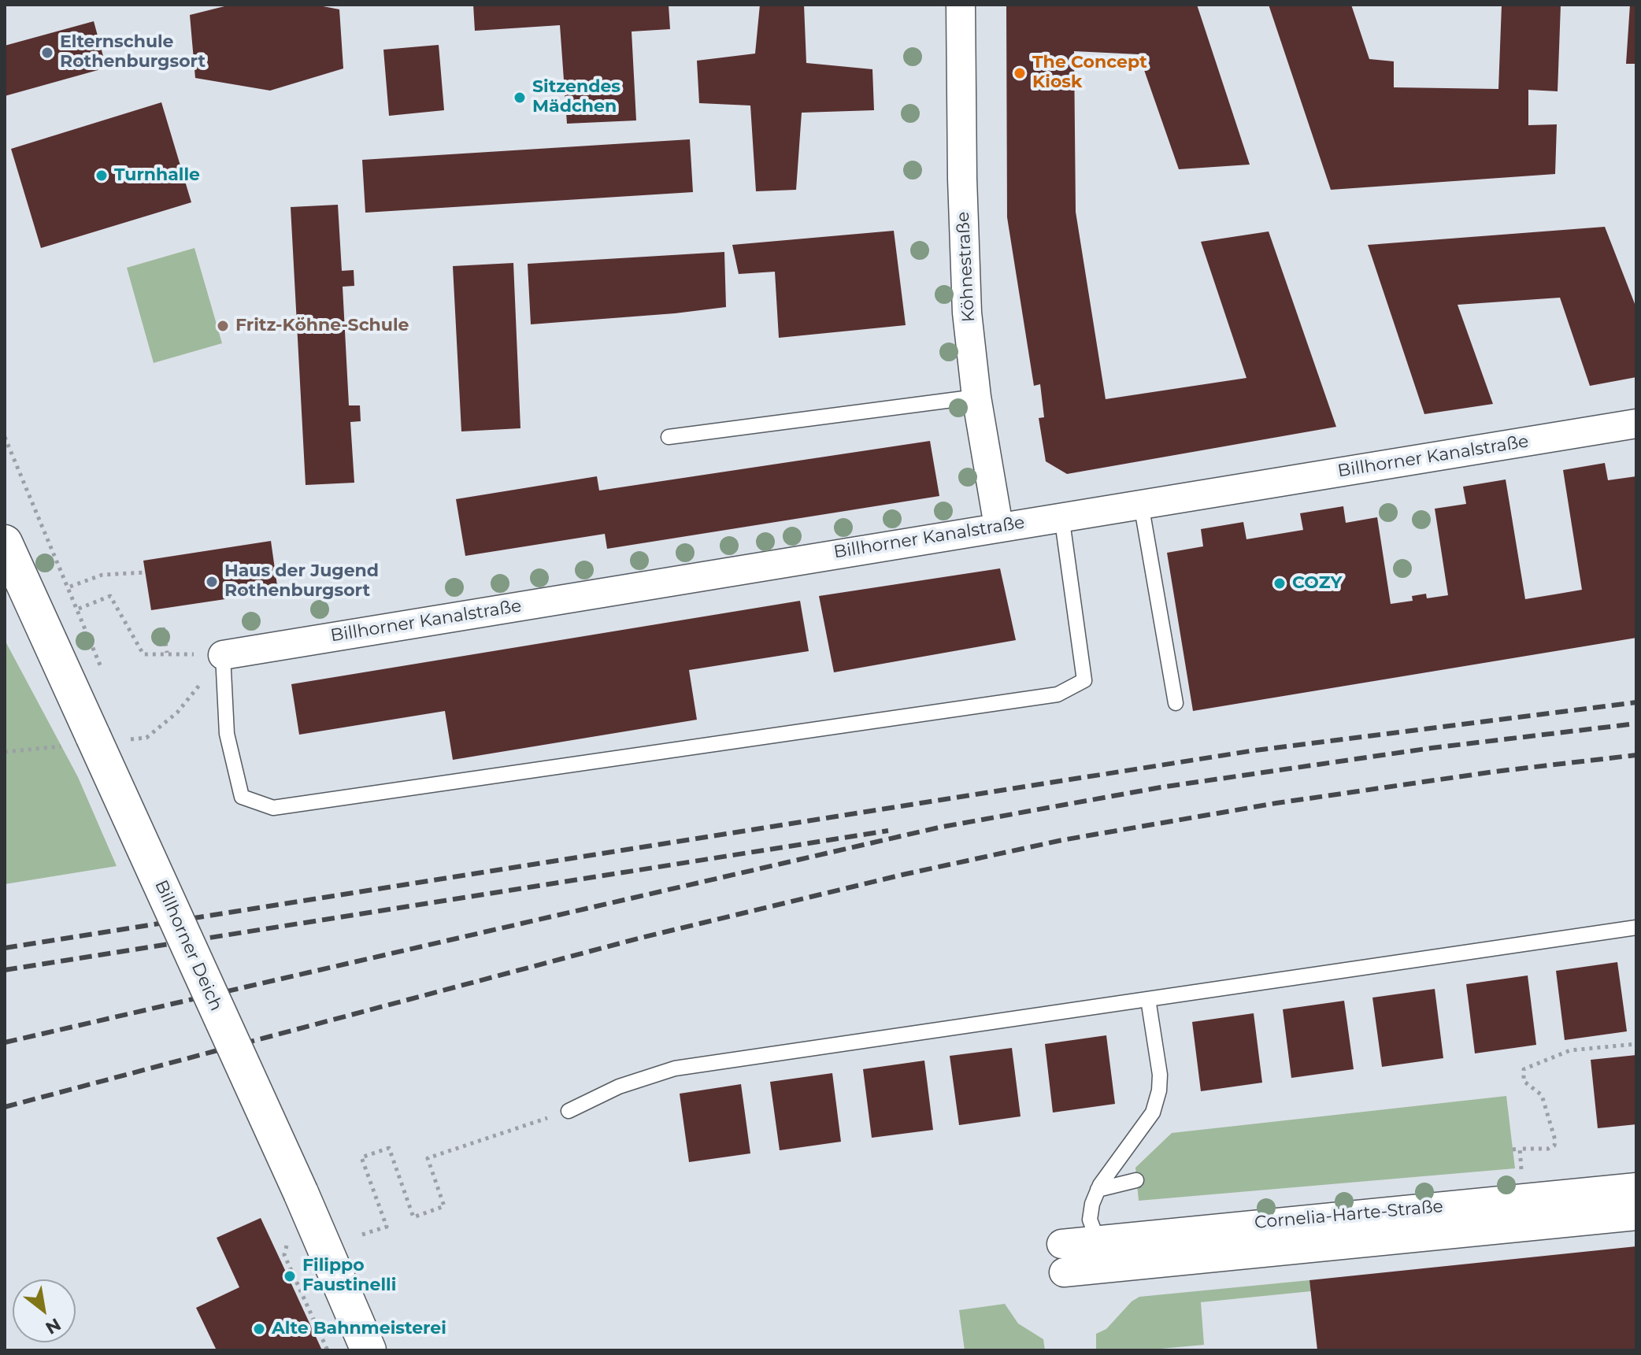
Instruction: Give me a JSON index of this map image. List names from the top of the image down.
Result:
{
  "streets": {
    "street": [
      "Köhnestraße",
      "Billhorner Kanalstraße",
      "Billhorner Deich",
      "Cornelia-Harte-Straße"
    ]
  },
  "crossings": [
    ["Köhnestraße", "Billhorner Kanalstraße"]
  ],
  "places": [
    "Elternschule Rothenburgsort",
    "The Concept Kiosk",
    "Sitzendes Mädchen",
    "Turnhalle",
    "Fritz-Köhne-Schule",
    "Haus der Jugend Rothenburgsort",
    "COZY",
    "Filippo Faustinelli",
    "Alte Bahnmeisterei"
  ],
  "north": "bottom right"
}
